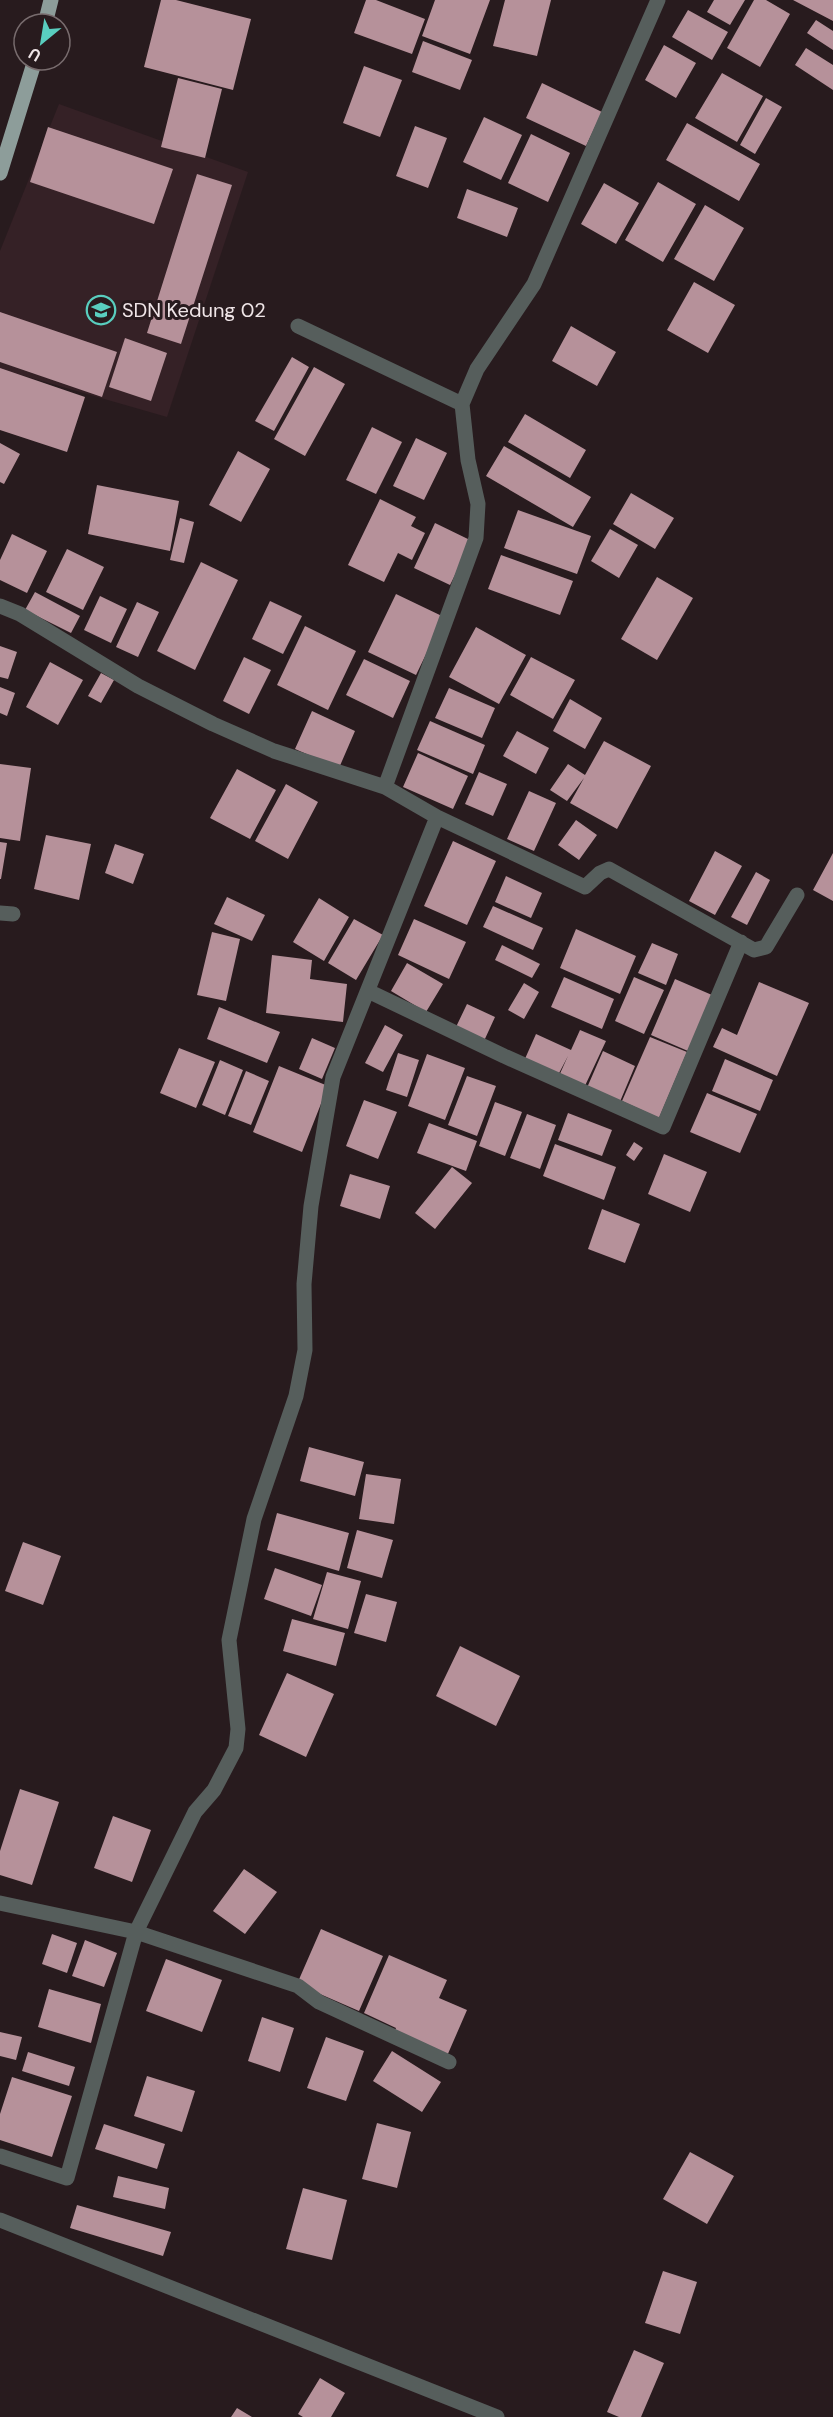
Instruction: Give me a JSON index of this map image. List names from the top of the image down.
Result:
{
  "places": {
    "school or university": ["SDN Kedung 02"]
  },
  "north": "bottom left"
}
